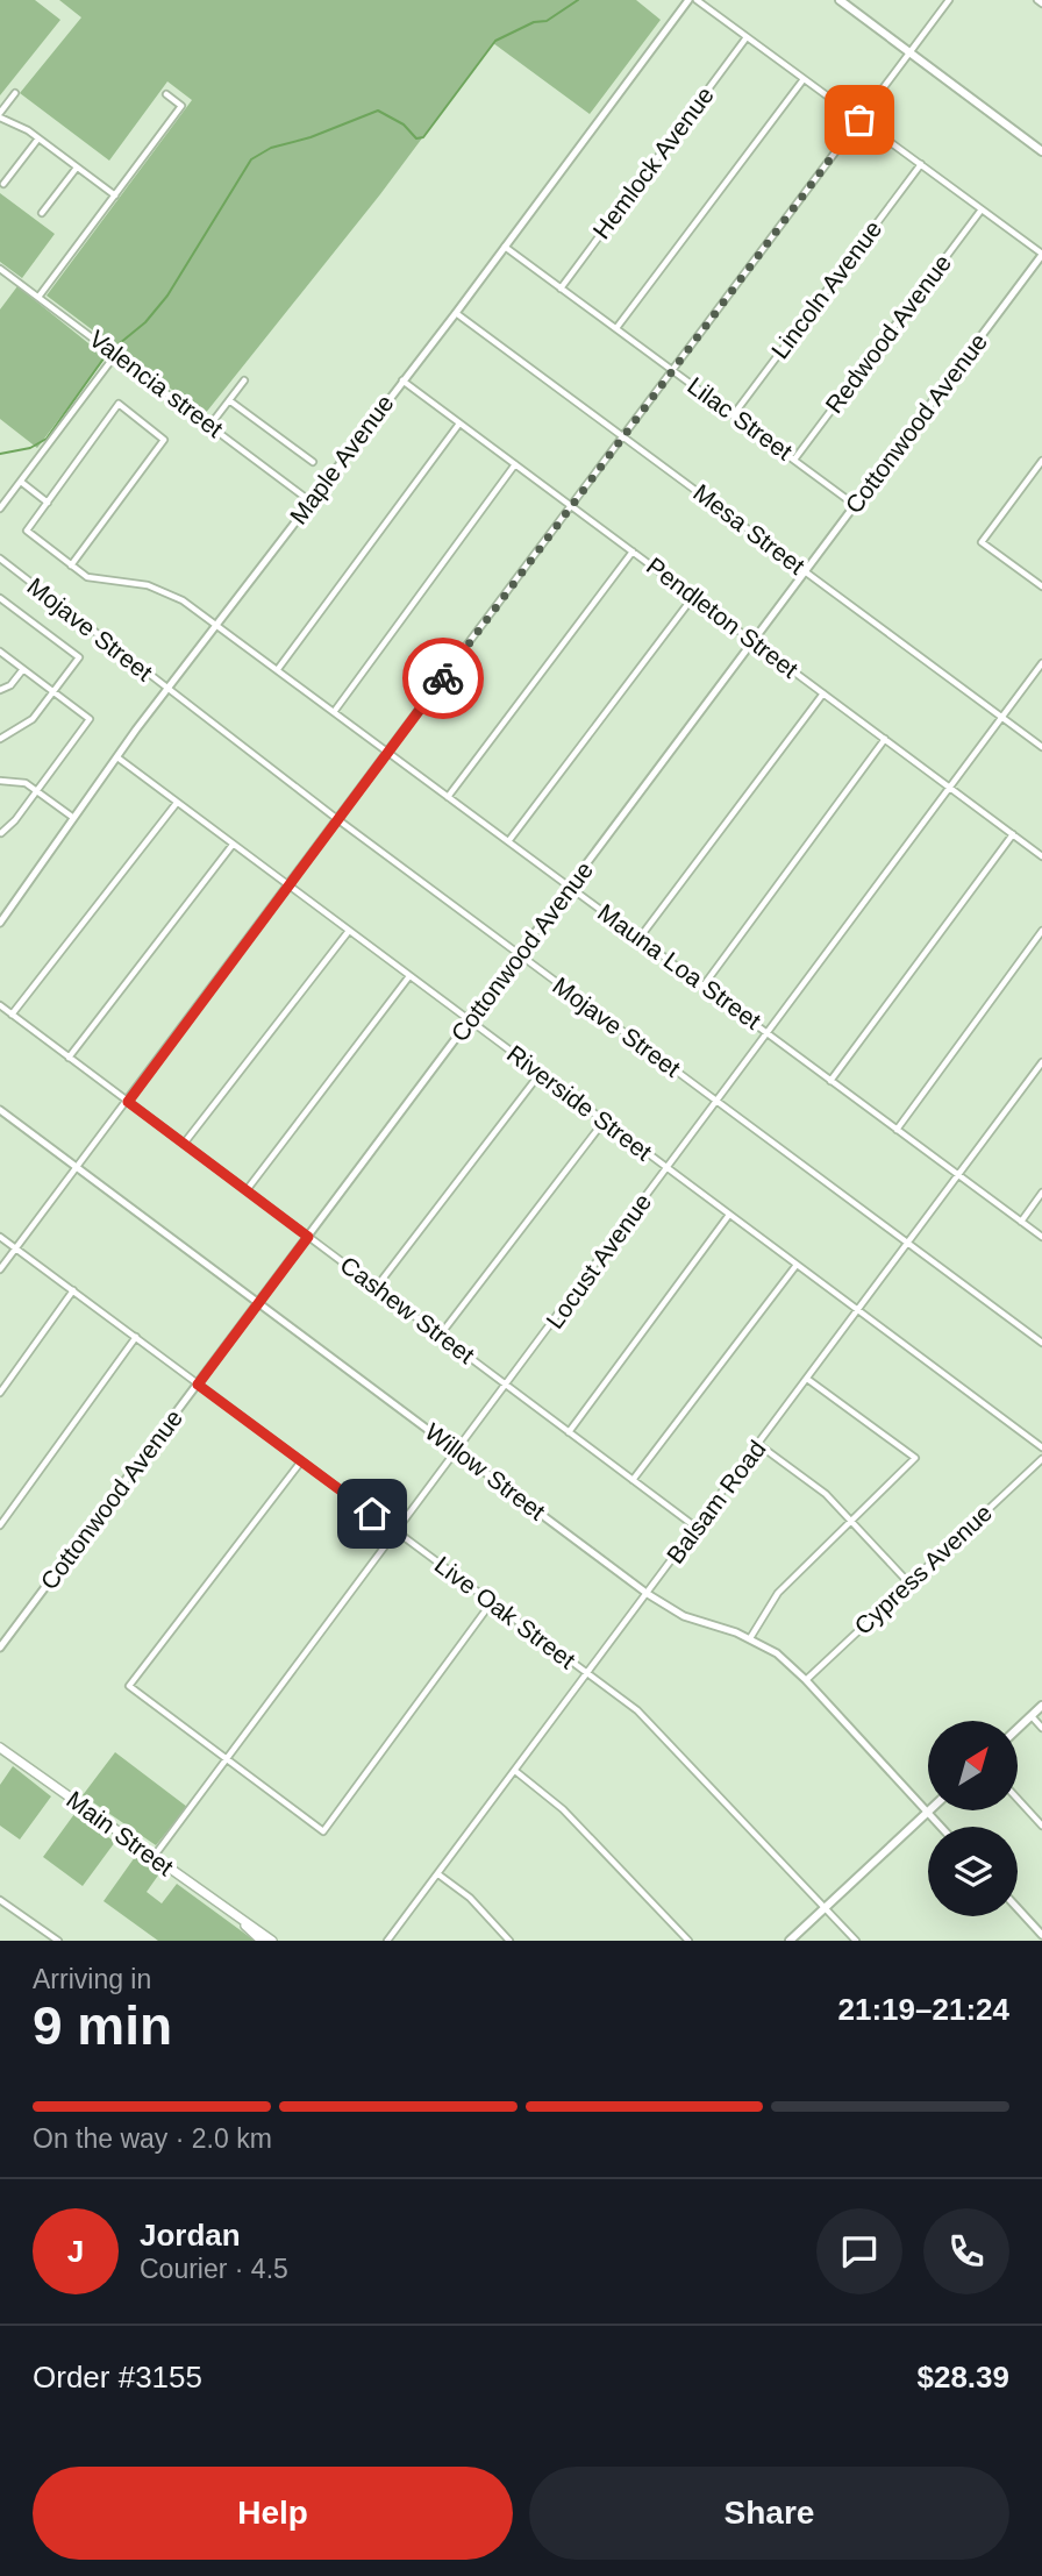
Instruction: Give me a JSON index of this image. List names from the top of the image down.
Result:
{
  "streets": {
    "main road": ["Main Street"],
    "street": [
      "Hemlock Avenue",
      "Lincoln Avenue",
      "Redwood Avenue",
      "Valencia street",
      "Lilac Street",
      "Cottonwood Avenue",
      "Maple Avenue",
      "Mesa Street",
      "Pendleton Street",
      "Mojave Street",
      "Mauna Loa Street",
      "Riverside Street",
      "Locust Avenue",
      "Cashew Street",
      "Willow Street",
      "Balsam Road",
      "Cypress Avenue",
      "Live Oak Street"
    ]
  },
  "crossings": [
    ["Hemlock Avenue", "Lilac Street"],
    ["Lincoln Avenue", "Lilac Street"],
    ["Redwood Avenue", "Lilac Street"],
    ["Valencia street", "Maple Avenue"],
    ["Lilac Street", "Cottonwood Avenue"],
    ["Lilac Street", "Maple Avenue"],
    ["Cottonwood Avenue", "Mesa Street"],
    ["Cottonwood Avenue", "Pendleton Street"],
    ["Cottonwood Avenue", "Mojave Street"],
    ["Cottonwood Avenue", "Mauna Loa Street"],
    ["Cottonwood Avenue", "Riverside Street"],
    ["Cottonwood Avenue", "Cashew Street"],
    ["Cottonwood Avenue", "Willow Street"],
    ["Cottonwood Avenue", "Live Oak Street"],
    ["Maple Avenue", "Mesa Street"],
    ["Maple Avenue", "Pendleton Street"],
    ["Maple Avenue", "Mojave Street"],
    ["Maple Avenue", "Mauna Loa Street"],
    ["Maple Avenue", "Riverside Street"],
    ["Mesa Street", "Locust Avenue"],
    ["Pendleton Street", "Locust Avenue"],
    ["Mojave Street", "Locust Avenue"],
    ["Mojave Street", "Balsam Road"],
    ["Mauna Loa Street", "Locust Avenue"],
    ["Mauna Loa Street", "Balsam Road"],
    ["Riverside Street", "Locust Avenue"],
    ["Riverside Street", "Balsam Road"],
    ["Locust Avenue", "Cashew Street"],
    ["Locust Avenue", "Willow Street"],
    ["Locust Avenue", "Live Oak Street"],
    ["Locust Avenue", "Main Street"],
    ["Cashew Street", "Balsam Road"],
    ["Willow Street", "Balsam Road"],
    ["Willow Street", "Cypress Avenue"],
    ["Balsam Road", "Live Oak Street"]
  ],
  "north": "top right",
  "page": {
    "heading": ["9 min", "Arriving in", "21:19–21:24"],
    "panel": [
      "Jordan",
      "Courier · 4.5",
      "Order #3155",
      "$28.39"
    ],
    "bar": "On the way · 2.0 km",
    "round": "J",
    "buttons": ["Help", "Share"]
  }
}
